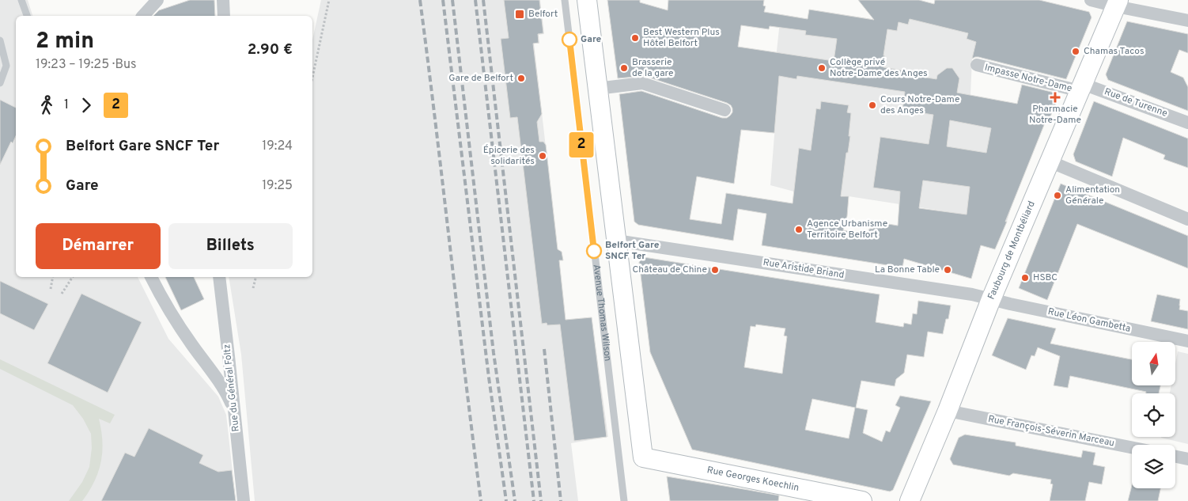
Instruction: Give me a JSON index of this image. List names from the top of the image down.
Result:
{
  "streets": {
    "street": [
      "Impasse Notre-Dame",
      "Rue de Turenne",
      "Faubourg de Montbéliard",
      "Rue Aristide Briand",
      "Rue Léon Gambetta",
      "Rue du Général Foltz",
      "Rue François-Séverin Marceau",
      "Rue Georges Koechlin"
    ],
    "lane": ["Avenue Thomas Wilson"]
  },
  "crossings": [
    ["Impasse Notre-Dame", "Rue de Turenne"],
    ["Impasse Notre-Dame", "Faubourg de Montbéliard"],
    ["Rue de Turenne", "Faubourg de Montbéliard"],
    ["Faubourg de Montbéliard", "Rue Aristide Briand"],
    ["Faubourg de Montbéliard", "Rue Léon Gambetta"],
    ["Faubourg de Montbéliard", "Rue François-Séverin Marceau"],
    ["Rue Aristide Briand", "Rue Léon Gambetta"],
    ["Rue Aristide Briand", "Rue Georges Koechlin"]
  ],
  "places": {
    "transit": ["Belfort"],
    "other": [
      "Best Western Plus Hôtel Belfort",
      "Gare",
      "Chamas Tacos",
      "Brasserie de la gare",
      "Collège privé Notre-Dame des Anges",
      "Gare de Belfort",
      "Cours Notre-Dame des Anges",
      "Épicerie des solidarités",
      "Alimentation Générale",
      "Agence Urbanisme Territoire Belfort",
      "Belfort Gare SNCF Ter",
      "Château de Chine",
      "La Bonne Table",
      "HSBC"
    ],
    "health": ["Pharmacie Notre-Dame"]
  },
  "lines": ["bus line 2"],
  "north": "top",
  "page": {
    "on_map": "2",
    "heading": ["2 min", "19:23 – 19:25 · Bus", "2.90 €"],
    "legs": ["1", "2"],
    "list": [
      {
        "name": "Belfort Gare SNCF Ter",
        "value": "19:24"
      },
      {
        "name": "Gare",
        "value": "19:25"
      }
    ],
    "buttons": ["Démarrer", "Billets"]
  }
}
